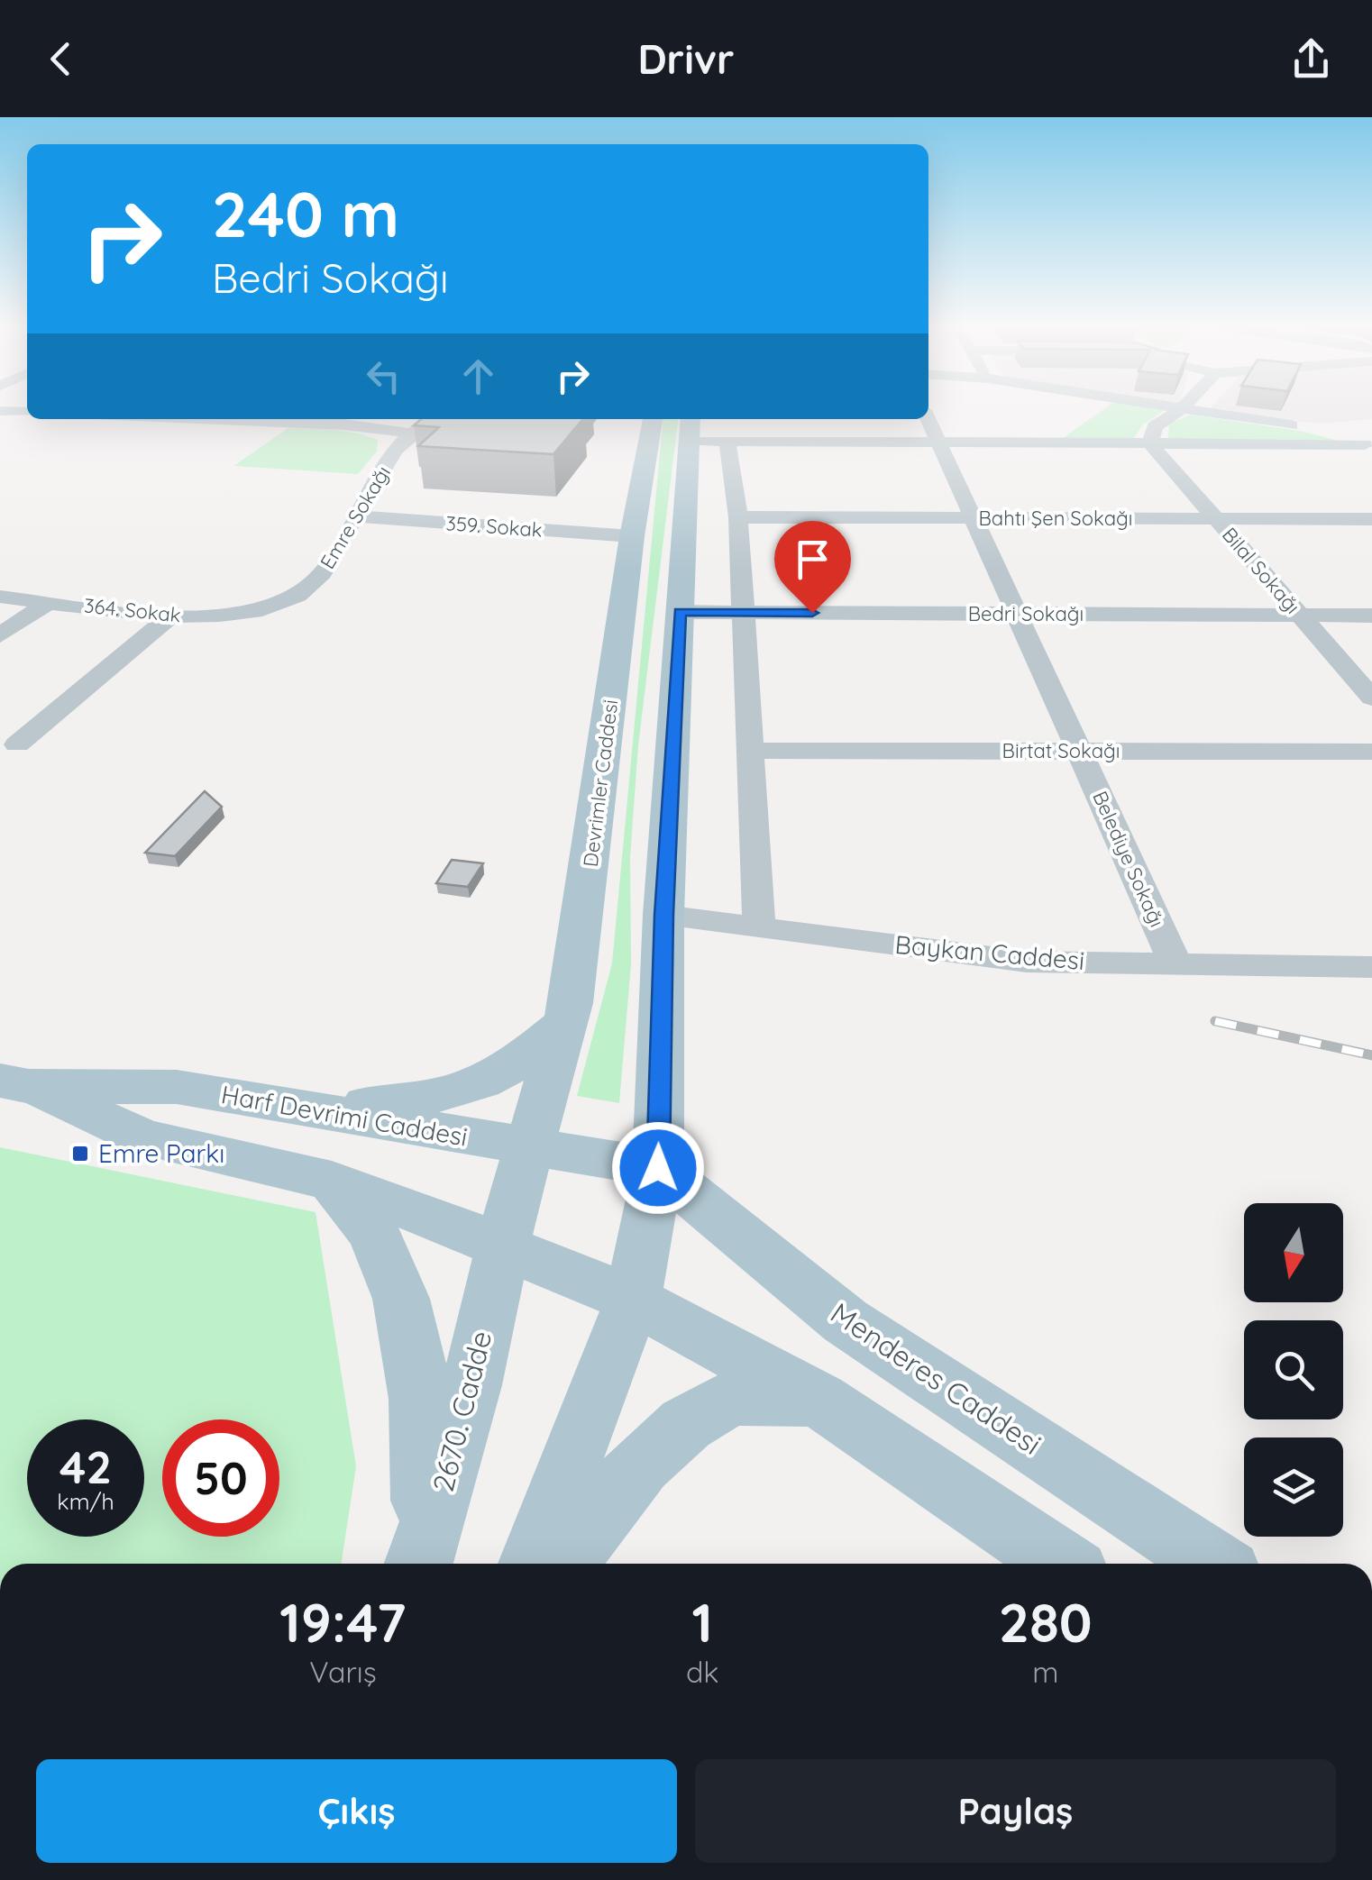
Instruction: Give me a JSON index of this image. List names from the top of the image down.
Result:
{
  "streets": {
    "main road": [
      "Devrimler Caddesi",
      "Harf Devrimi Caddesi",
      "Menderes Caddesi",
      "2670. Cadde"
    ],
    "street": [
      "Emre Sokağı",
      "Bahtı Şen Sokağı",
      "359. Sokak",
      "Bilal Sokağı",
      "364. Sokak",
      "Bedri Sokağı",
      "Birtat Sokağı",
      "Belediye Sokağı",
      "Baykan Caddesi"
    ]
  },
  "crossings": [
    ["Emre Sokağı", "359. Sokak"],
    ["Emre Sokağı", "364. Sokak"],
    ["Bahtı Şen Sokağı", "Bilal Sokağı"],
    ["Bahtı Şen Sokağı", "Belediye Sokağı"],
    ["359. Sokak", "Devrimler Caddesi"],
    ["Bilal Sokağı", "Bedri Sokağı"],
    ["Bedri Sokağı", "Belediye Sokağı"],
    ["Birtat Sokağı", "Belediye Sokağı"],
    ["Devrimler Caddesi", "Harf Devrimi Caddesi"],
    ["Devrimler Caddesi", "2670. Cadde"],
    ["Belediye Sokağı", "Baykan Caddesi"],
    ["Harf Devrimi Caddesi", "Menderes Caddesi"],
    ["Harf Devrimi Caddesi", "2670. Cadde"]
  ],
  "places": {
    "transit": ["Emre Parkı"]
  },
  "north": "bottom",
  "page": {
    "header": "Drivr",
    "turn": ["240 m", "Bedri Sokağı"],
    "speed": "42 km/h",
    "limit": "50",
    "eta": [
      "19:47",
      "Varış",
      "1",
      "dk",
      "280",
      "m"
    ],
    "buttons": ["Çıkış", "Paylaş"]
  }
}
